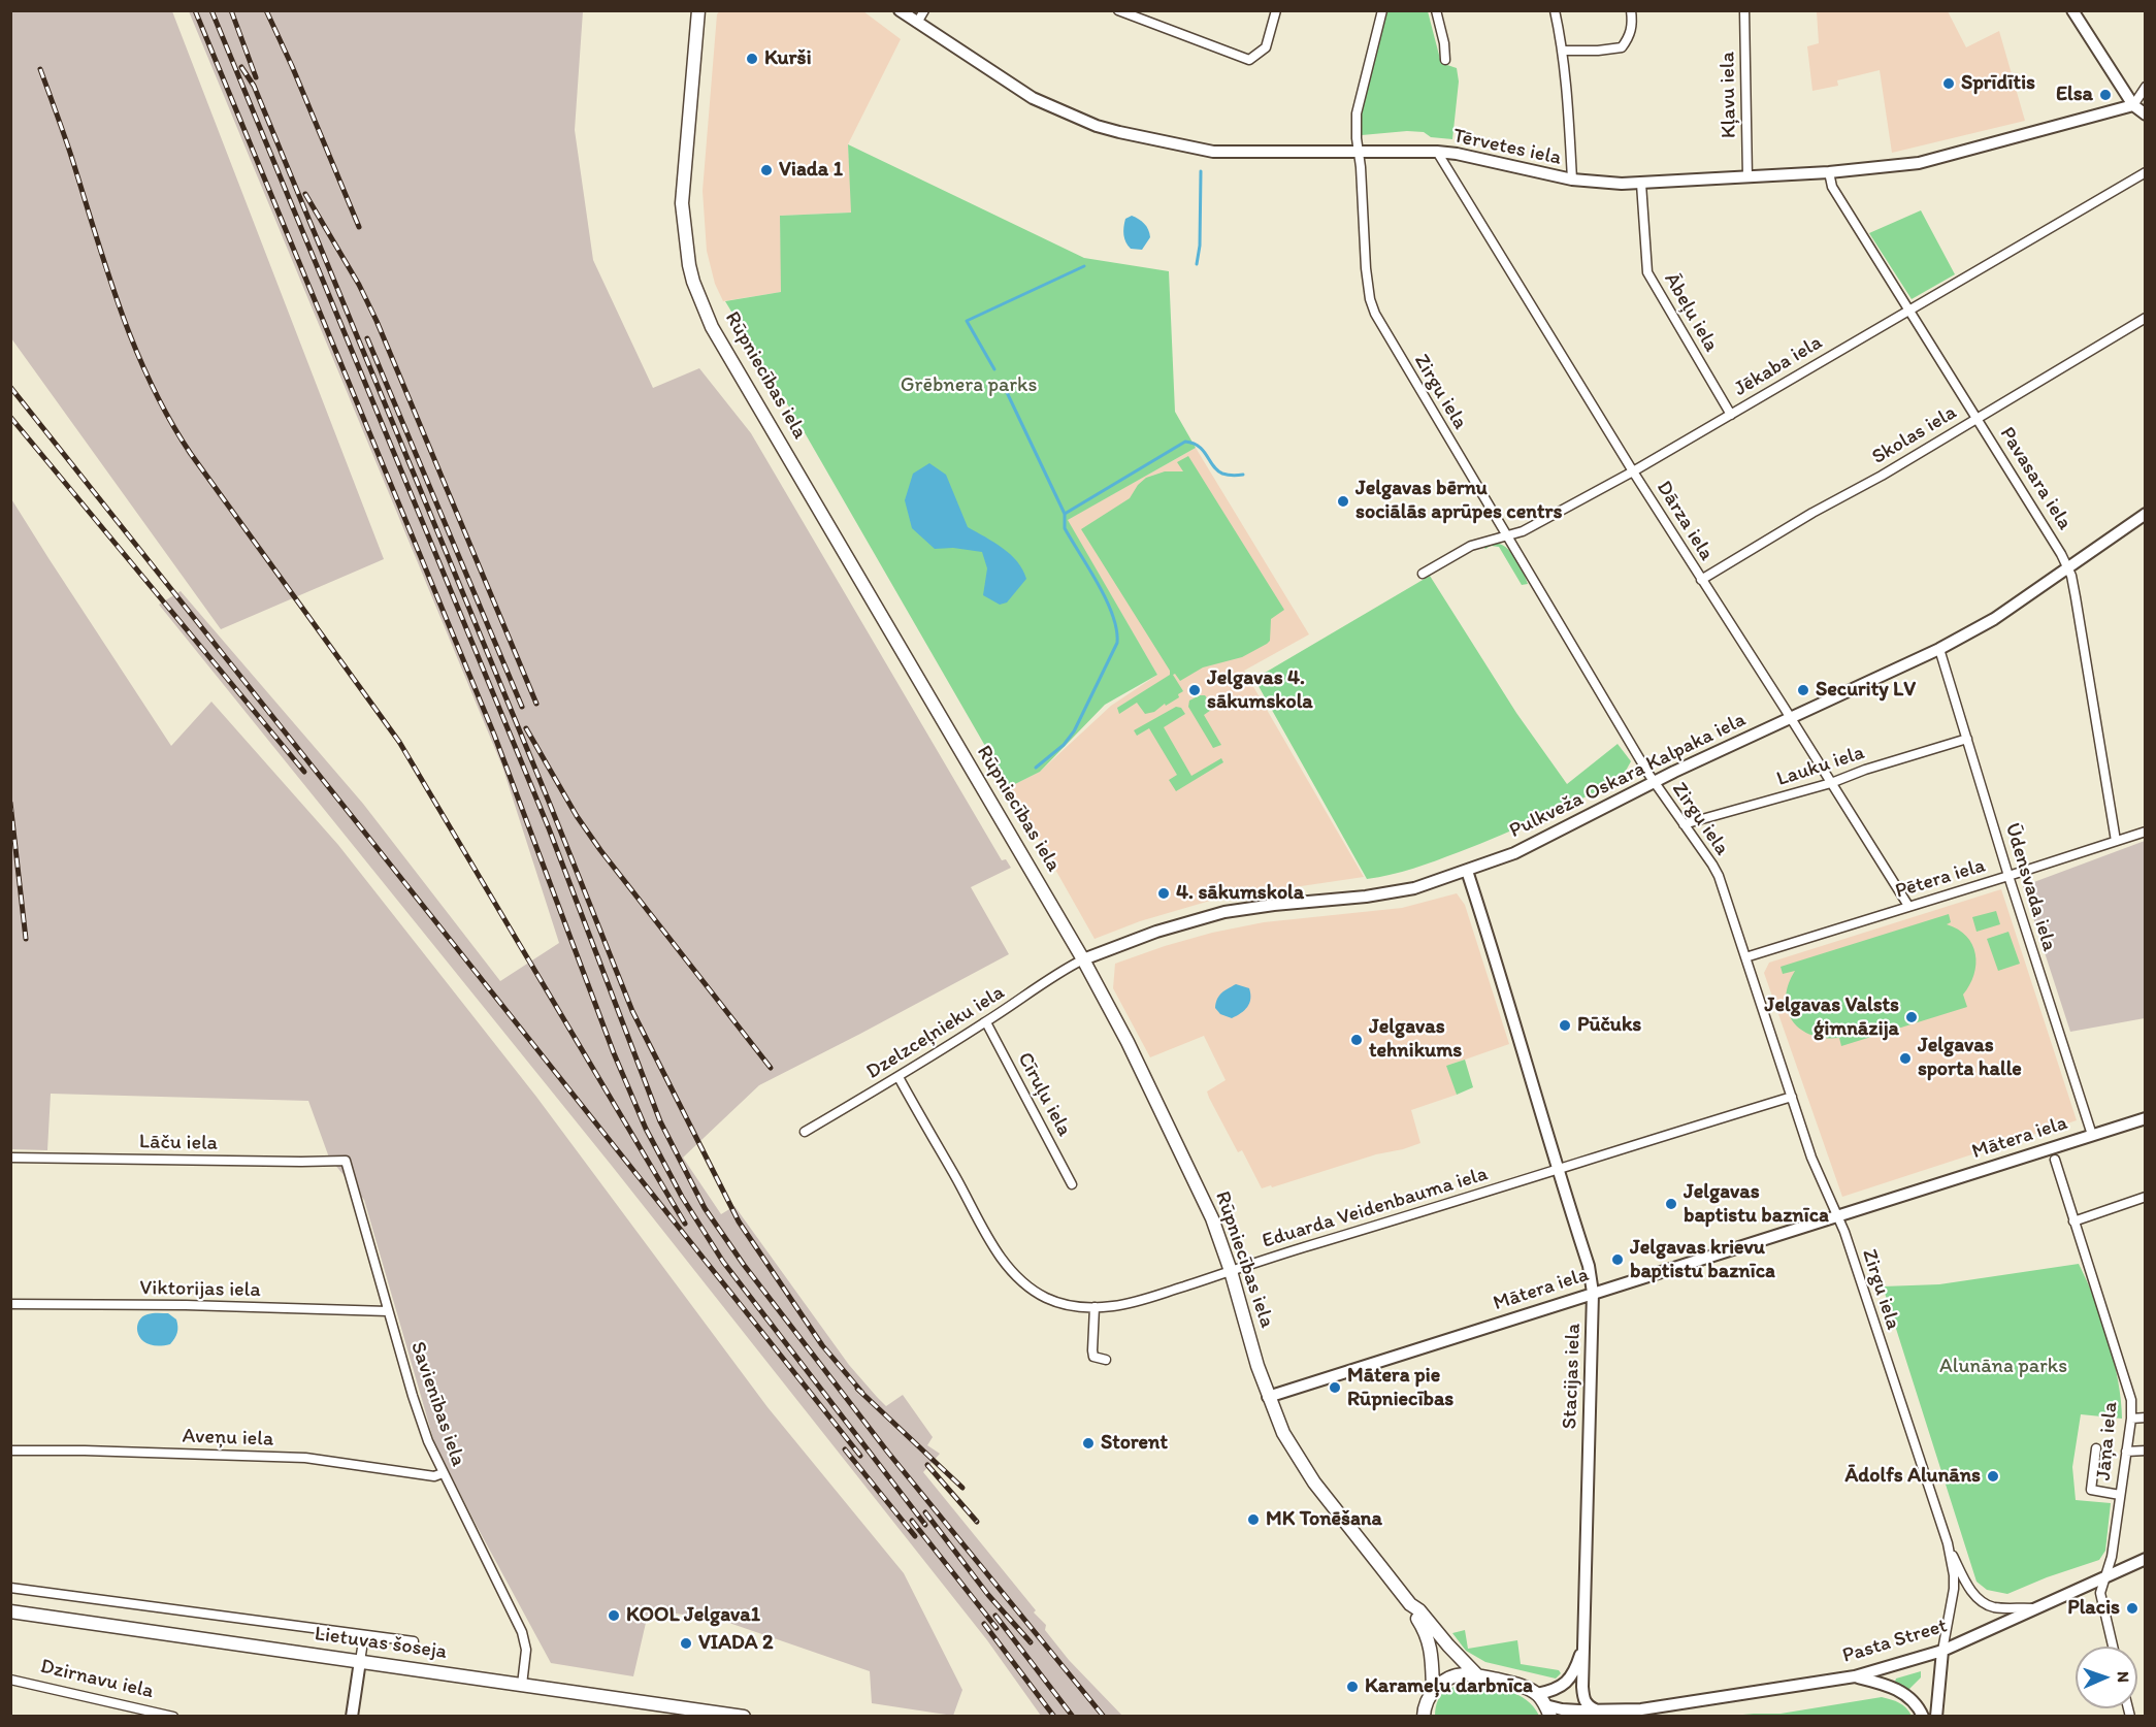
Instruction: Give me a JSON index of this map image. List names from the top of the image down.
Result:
{
  "streets": {
    "main road": ["Rūpniecības iela", "Lietuvas šoseja"],
    "street": [
      "Kļavu iela",
      "Tērvetes iela",
      "Ābeļu iela",
      "Jēkaba iela",
      "Zirgu iela",
      "Skolas iela",
      "Pavasara iela",
      "Dārza iela",
      "Lauku iela",
      "Pulkveža Oskara Kalpaka iela",
      "Pētera iela",
      "Ūdensvada iela",
      "Dzelzceļnieku iela",
      "Cīruļu iela",
      "Mātera iela",
      "Lāču iela",
      "Eduarda Veidenbauma iela",
      "Viktorijas iela",
      "Stacijas iela",
      "Savienības iela",
      "Aveņu iela",
      "Jāņa iela",
      "Pasta Street",
      "Dzirnavu iela"
    ]
  },
  "crossings": [
    ["Kļavu iela", "Tērvetes iela"],
    ["Tērvetes iela", "Ābeļu iela"],
    ["Tērvetes iela", "Zirgu iela"],
    ["Tērvetes iela", "Pavasara iela"],
    ["Tērvetes iela", "Dārza iela"],
    ["Ābeļu iela", "Jēkaba iela"],
    ["Jēkaba iela", "Zirgu iela"],
    ["Jēkaba iela", "Pavasara iela"],
    ["Jēkaba iela", "Dārza iela"],
    ["Rūpniecības iela", "Pulkveža Oskara Kalpaka iela"],
    ["Rūpniecības iela", "Dzelzceļnieku iela"],
    ["Rūpniecības iela", "Mātera iela"],
    ["Rūpniecības iela", "Eduarda Veidenbauma iela"],
    ["Zirgu iela", "Lauku iela"],
    ["Zirgu iela", "Pulkveža Oskara Kalpaka iela"],
    ["Zirgu iela", "Pētera iela"],
    ["Zirgu iela", "Mātera iela"],
    ["Zirgu iela", "Eduarda Veidenbauma iela"],
    ["Zirgu iela", "Pasta Street"],
    ["Skolas iela", "Pavasara iela"],
    ["Skolas iela", "Dārza iela"],
    ["Pavasara iela", "Pulkveža Oskara Kalpaka iela"],
    ["Pavasara iela", "Pētera iela"],
    ["Dārza iela", "Lauku iela"],
    ["Dārza iela", "Pulkveža Oskara Kalpaka iela"],
    ["Dārza iela", "Pētera iela"],
    ["Lauku iela", "Ūdensvada iela"],
    ["Pulkveža Oskara Kalpaka iela", "Ūdensvada iela"],
    ["Pulkveža Oskara Kalpaka iela", "Dzelzceļnieku iela"],
    ["Pulkveža Oskara Kalpaka iela", "Stacijas iela"],
    ["Pētera iela", "Ūdensvada iela"],
    ["Ūdensvada iela", "Mātera iela"],
    ["Dzelzceļnieku iela", "Cīruļu iela"],
    ["Dzelzceļnieku iela", "Eduarda Veidenbauma iela"],
    ["Mātera iela", "Stacijas iela"],
    ["Lāču iela", "Savienības iela"],
    ["Eduarda Veidenbauma iela", "Stacijas iela"],
    ["Viktorijas iela", "Savienības iela"],
    ["Stacijas iela", "Pasta Street"],
    ["Savienības iela", "Aveņu iela"],
    ["Savienības iela", "Lietuvas šoseja"],
    ["Jāņa iela", "Pasta Street"]
  ],
  "parks": ["Grēbnera parks", "Alunāna parks"],
  "places": [
    "Kurši",
    "Sprīdītis",
    "Elsa",
    "Viada 1",
    "Jelgavas bērnu sociālās aprūpes centrs",
    "Jelgavas 4. sākumskola",
    "Security LV",
    "4. sākumskola",
    "Jelgavas Valsts ģimnāzija",
    "Pūčuks",
    "Jelgavas tehnikums",
    "Jelgavas sporta halle",
    "Jelgavas baptistu baznīca",
    "Jelgavas krievu baptistu baznīca",
    "Mātera pie Rūpniecības",
    "Storent",
    "Ādolfs Alunāns",
    "MK Tonēšana",
    "Placis",
    "KOOL Jelgava1",
    "VIADA 2",
    "Karameļu darbnīca"
  ],
  "north": "right"
}
